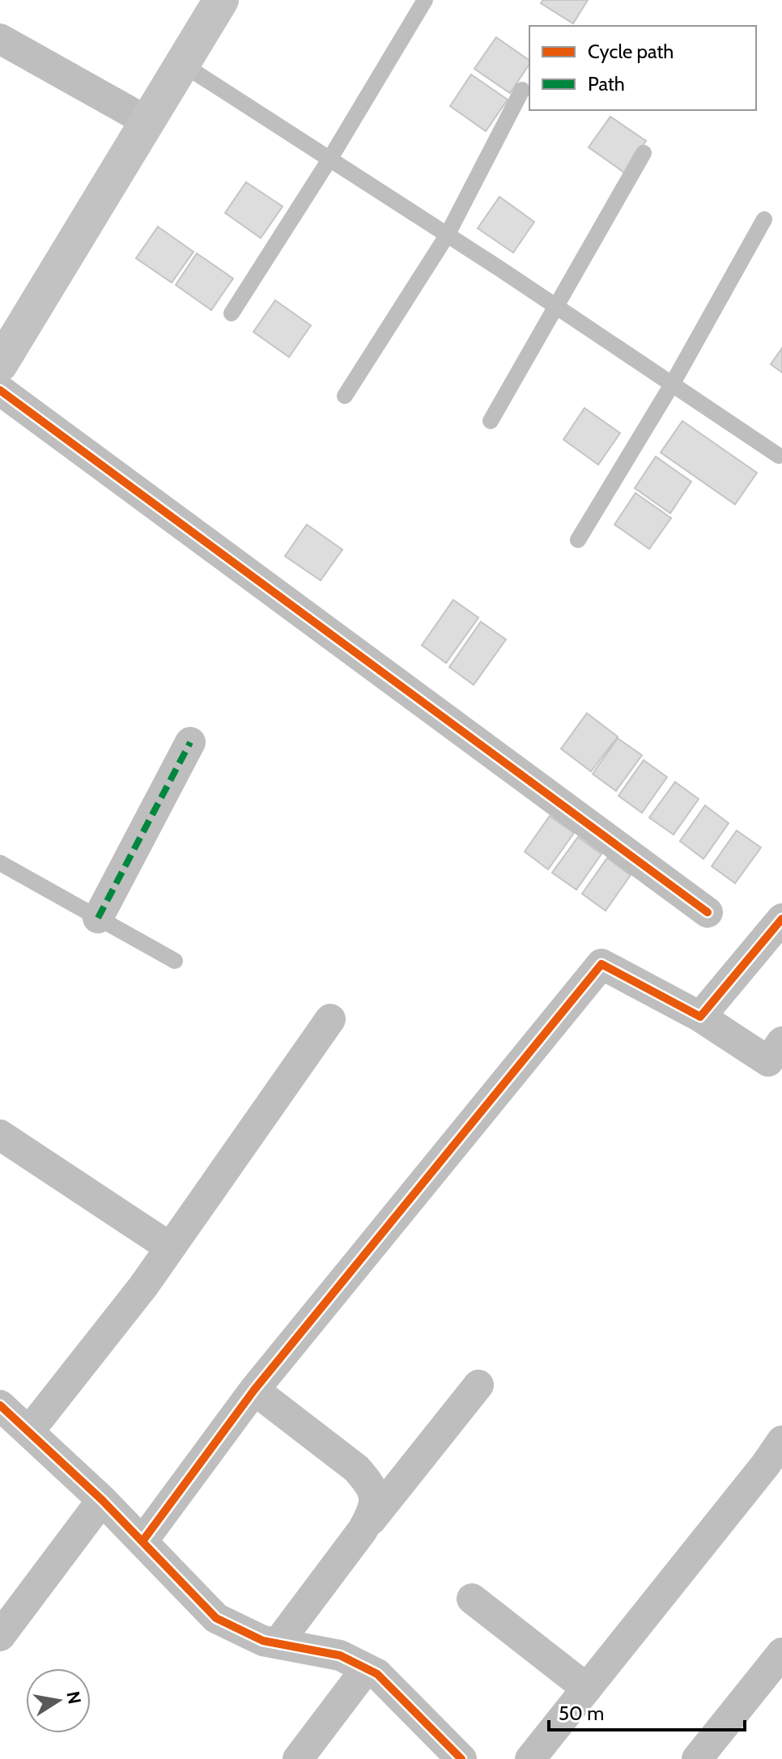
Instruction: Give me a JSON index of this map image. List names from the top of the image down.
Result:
{
  "legend": ["Cycle path", "Path"],
  "scale_bar": "50 m",
  "north": "right"
}
